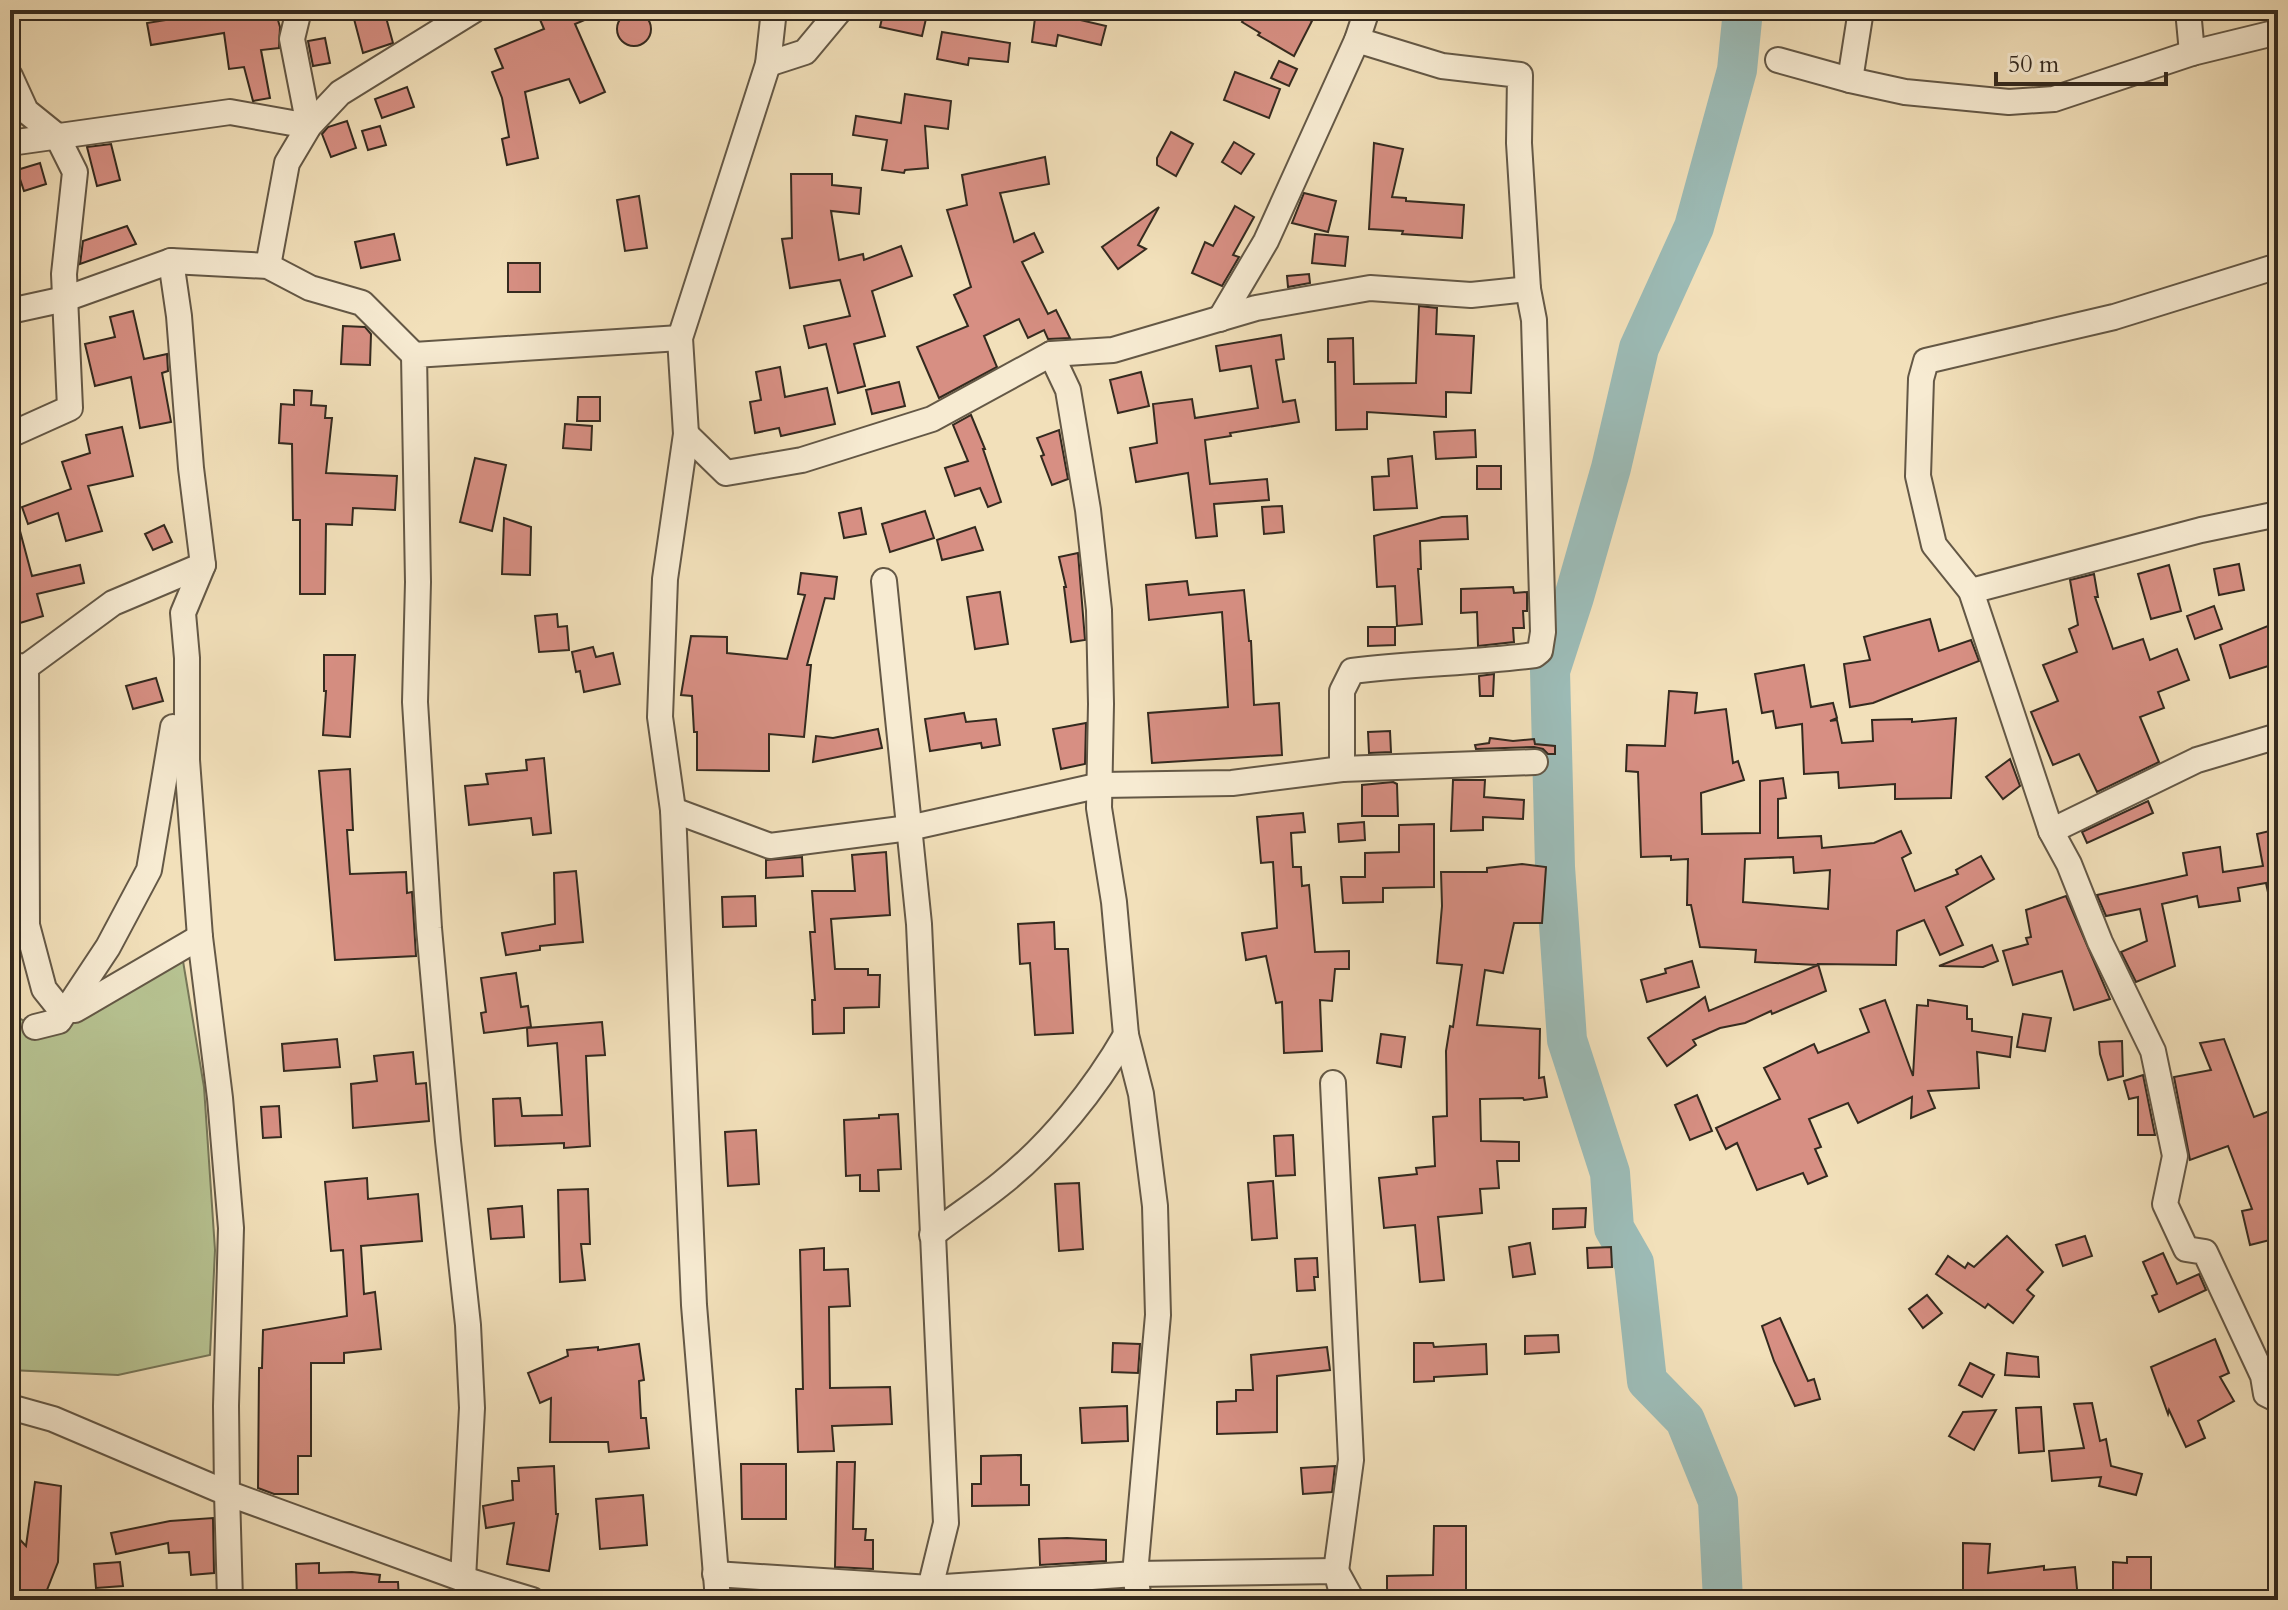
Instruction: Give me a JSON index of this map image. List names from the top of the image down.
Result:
{
  "scale_bar": "50 m"
}
